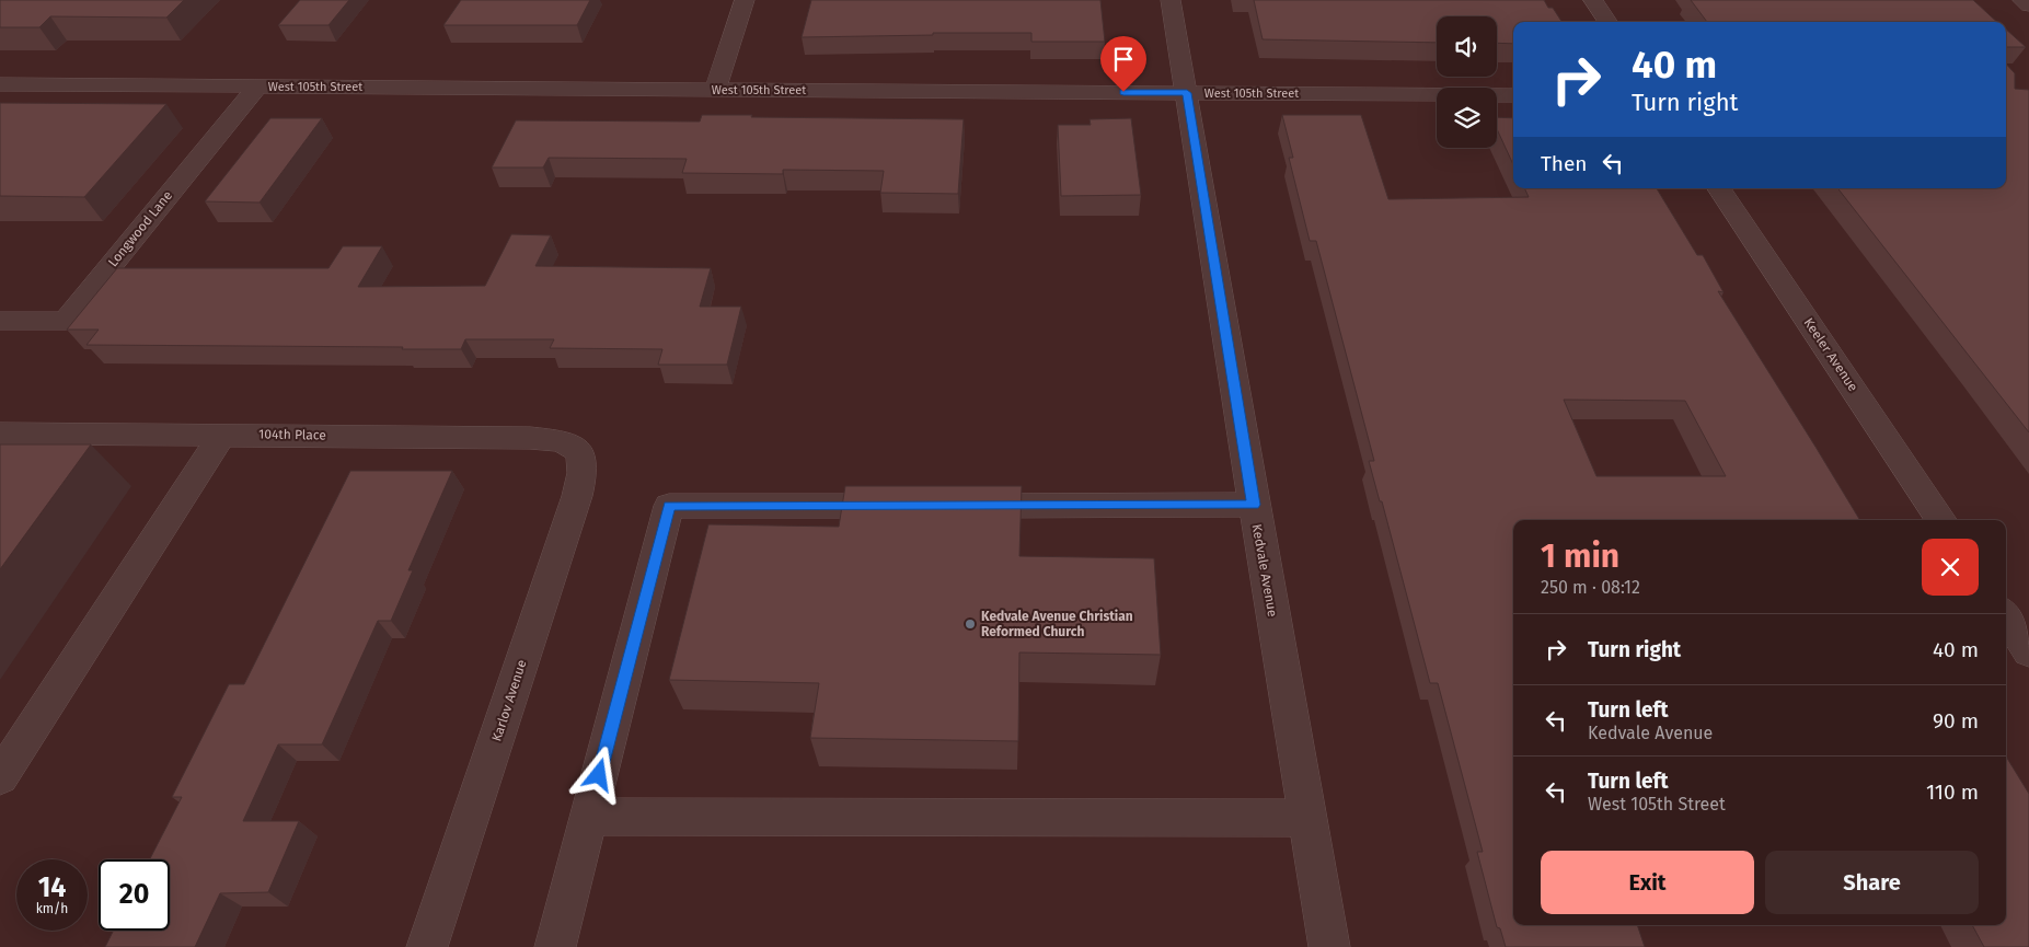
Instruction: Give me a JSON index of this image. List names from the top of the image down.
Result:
{
  "streets": {
    "street": [
      "West 105th Street",
      "Longwood Lane",
      "Keeler Avenue",
      "104th Place",
      "Kedvale Avenue",
      "Karlov Avenue"
    ]
  },
  "crossings": [
    ["West 105th Street", "Longwood Lane"],
    ["West 105th Street", "Kedvale Avenue"],
    ["104th Place", "Karlov Avenue"]
  ],
  "places": ["Kedvale Avenue Christian Reformed Church"],
  "page": {
    "turn": ["40 m", "Turn right"],
    "then": "Then",
    "heading": ["1 min", "250 m · 08:12"],
    "list": [
      {
        "name": "Turn right",
        "value": "40 m"
      },
      {
        "name": "Turn left",
        "note": "Kedvale Avenue",
        "value": "90 m"
      },
      {
        "name": "Turn left",
        "note": "West 105th Street",
        "value": "110 m"
      }
    ],
    "buttons": ["Exit", "Share"],
    "speed": "14 km/h",
    "limit": "20"
  }
}
